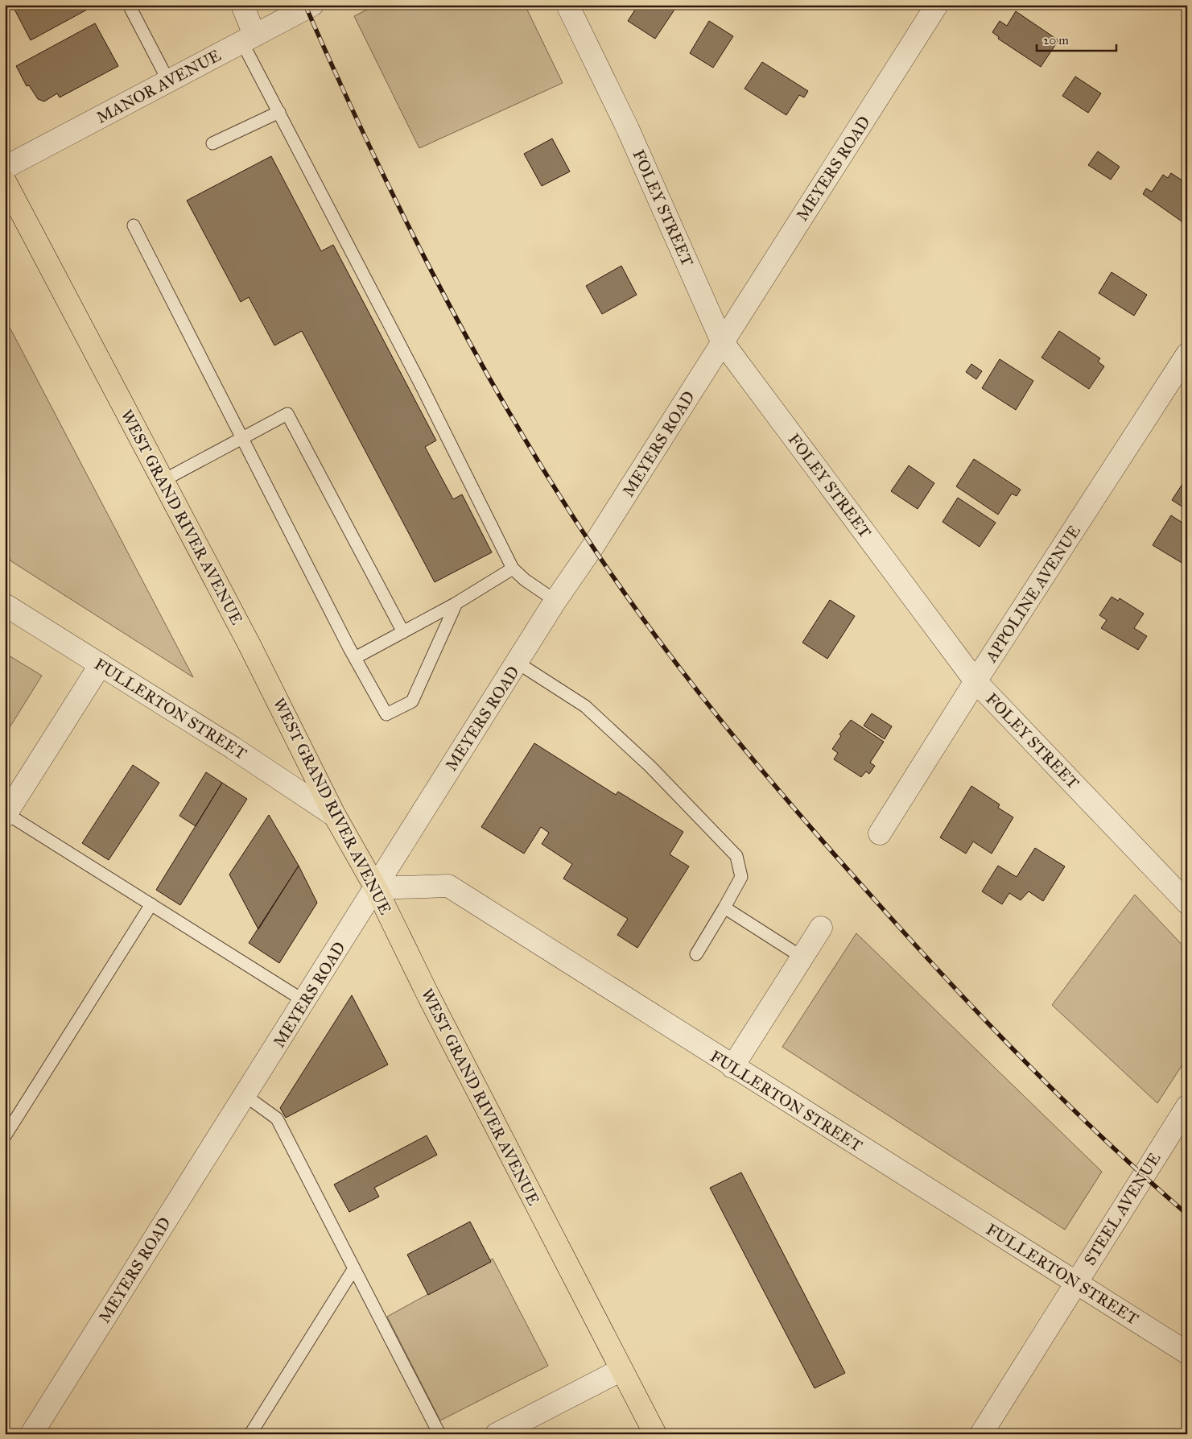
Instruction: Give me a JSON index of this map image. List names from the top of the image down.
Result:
{
  "streets": {
    "main road": ["WEST GRAND RIVER AVENUE"],
    "street": [
      "MANOR AVENUE",
      "MEYERS ROAD",
      "FOLEY STREET",
      "APPOLINE AVENUE",
      "FULLERTON STREET",
      "STEEL AVENUE"
    ]
  },
  "crossings": [
    ["MEYERS ROAD", "FOLEY STREET"],
    ["MEYERS ROAD", "WEST GRAND RIVER AVENUE"],
    ["MEYERS ROAD", "FULLERTON STREET"],
    ["FOLEY STREET", "APPOLINE AVENUE"],
    ["WEST GRAND RIVER AVENUE", "FULLERTON STREET"],
    ["FULLERTON STREET", "STEEL AVENUE"]
  ],
  "scale_bar": "20 m"
}
